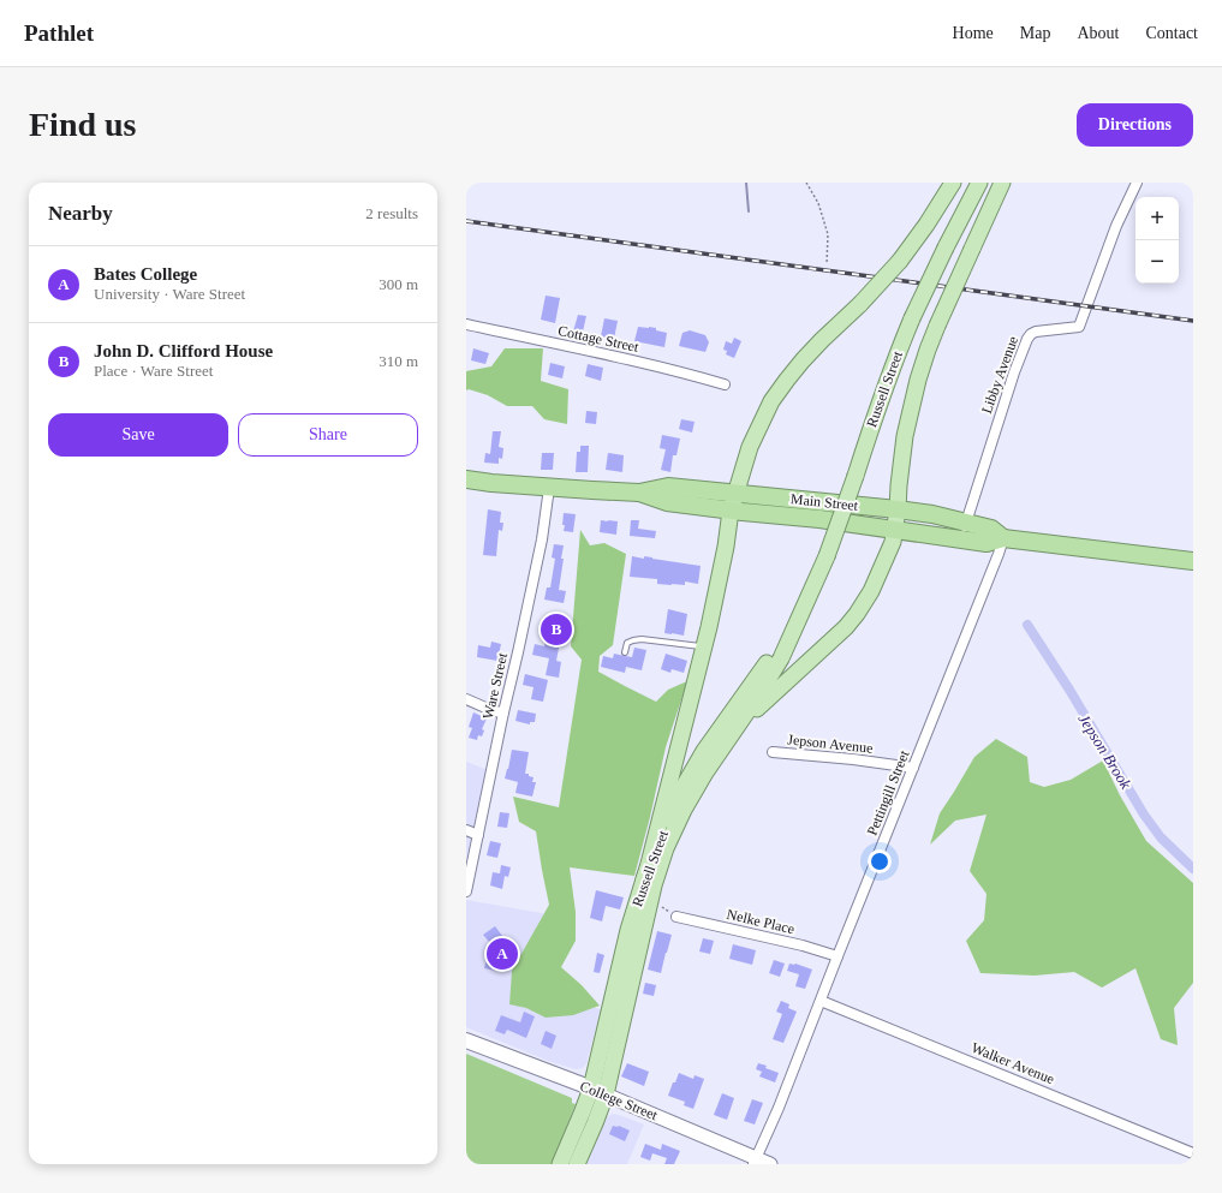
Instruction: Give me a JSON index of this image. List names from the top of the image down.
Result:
{
  "streets": {
    "highway": ["Main Street"],
    "main road": ["Russell Street", "College Street"],
    "street": [
      "Cottage Street",
      "Libby Avenue",
      "Ware Street",
      "Jepson Avenue",
      "Pettingill Street",
      "Nelke Place",
      "Walker Avenue"
    ]
  },
  "crossings": [
    ["Libby Avenue", "Main Street"],
    ["Russell Street", "College Street"],
    ["Main Street", "Ware Street"],
    ["Main Street", "Pettingill Street"],
    ["Jepson Avenue", "Pettingill Street"],
    ["Pettingill Street", "Nelke Place"],
    ["Pettingill Street", "Walker Avenue"],
    ["Pettingill Street", "College Street"]
  ],
  "water": ["Jepson Brook"],
  "page": {
    "header": "Pathlet",
    "nav": [
      "Home",
      "Map",
      "About",
      "Contact"
    ],
    "buttons": [
      "Directions",
      ["Save", "Share"]
    ],
    "title": "Find us",
    "heading": ["Nearby", "2 results"],
    "map_buttons": ["+", "−"],
    "list": [
      {
        "mark": "A",
        "name": "Bates College",
        "note": "University · Ware Street",
        "value": "300 m"
      },
      {
        "mark": "B",
        "name": "John D. Clifford House",
        "note": "Place · Ware Street",
        "value": "310 m"
      }
    ],
    "pins": ["B", "A"]
  }
}
